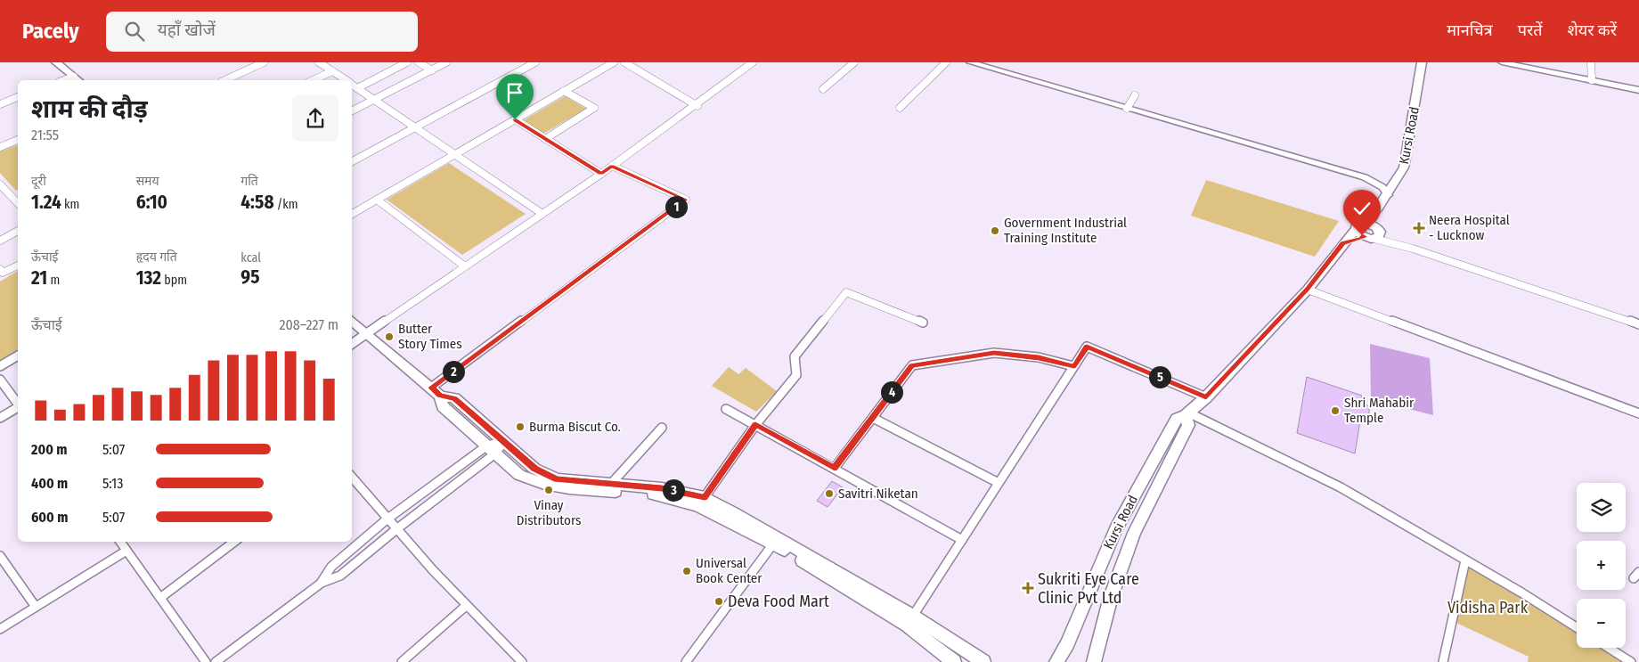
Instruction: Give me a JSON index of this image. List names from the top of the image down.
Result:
{
  "streets": {
    "main road": ["Kursi Road"]
  },
  "parks": ["Vidisha Park"],
  "places": {
    "health": ["Neera Hospital - Lucknow", "Sukriti Eye Care Clinic Pvt Ltd"],
    "other": [
      "Government Industrial Training Institute",
      "Butter Story Times",
      "Shri Mahabir Temple",
      "Burma Biscut Co.",
      "Vinay Distributors",
      "Savitri Niketan",
      "Universal Book Center",
      "Deva Food Mart"
    ]
  },
  "page": {
    "header": "Pacely",
    "search": "यहाँ खोजें",
    "nav": ["मानचित्र", "परतें", "शेयर करें"],
    "heading": ["शाम की दौड़", "21:55"],
    "stats": [
      ["दूरी", "1.24 km"],
      ["समय", "6:10"],
      ["गति", "4:58 /km"],
      ["ऊँचाई", "21 m"],
      ["हृदय गति", "132 bpm"],
      ["kcal", "95"]
    ],
    "pins": [
      "1",
      "2",
      "5",
      "4",
      "3"
    ],
    "chart": ["ऊँचाई", "208–227 m"],
    "list": [
      {
        "name": "200 m",
        "note": "5:07"
      },
      {
        "name": "400 m",
        "note": "5:13"
      },
      {
        "name": "600 m",
        "note": "5:07"
      }
    ],
    "map_buttons": ["+", "−"]
  }
}
